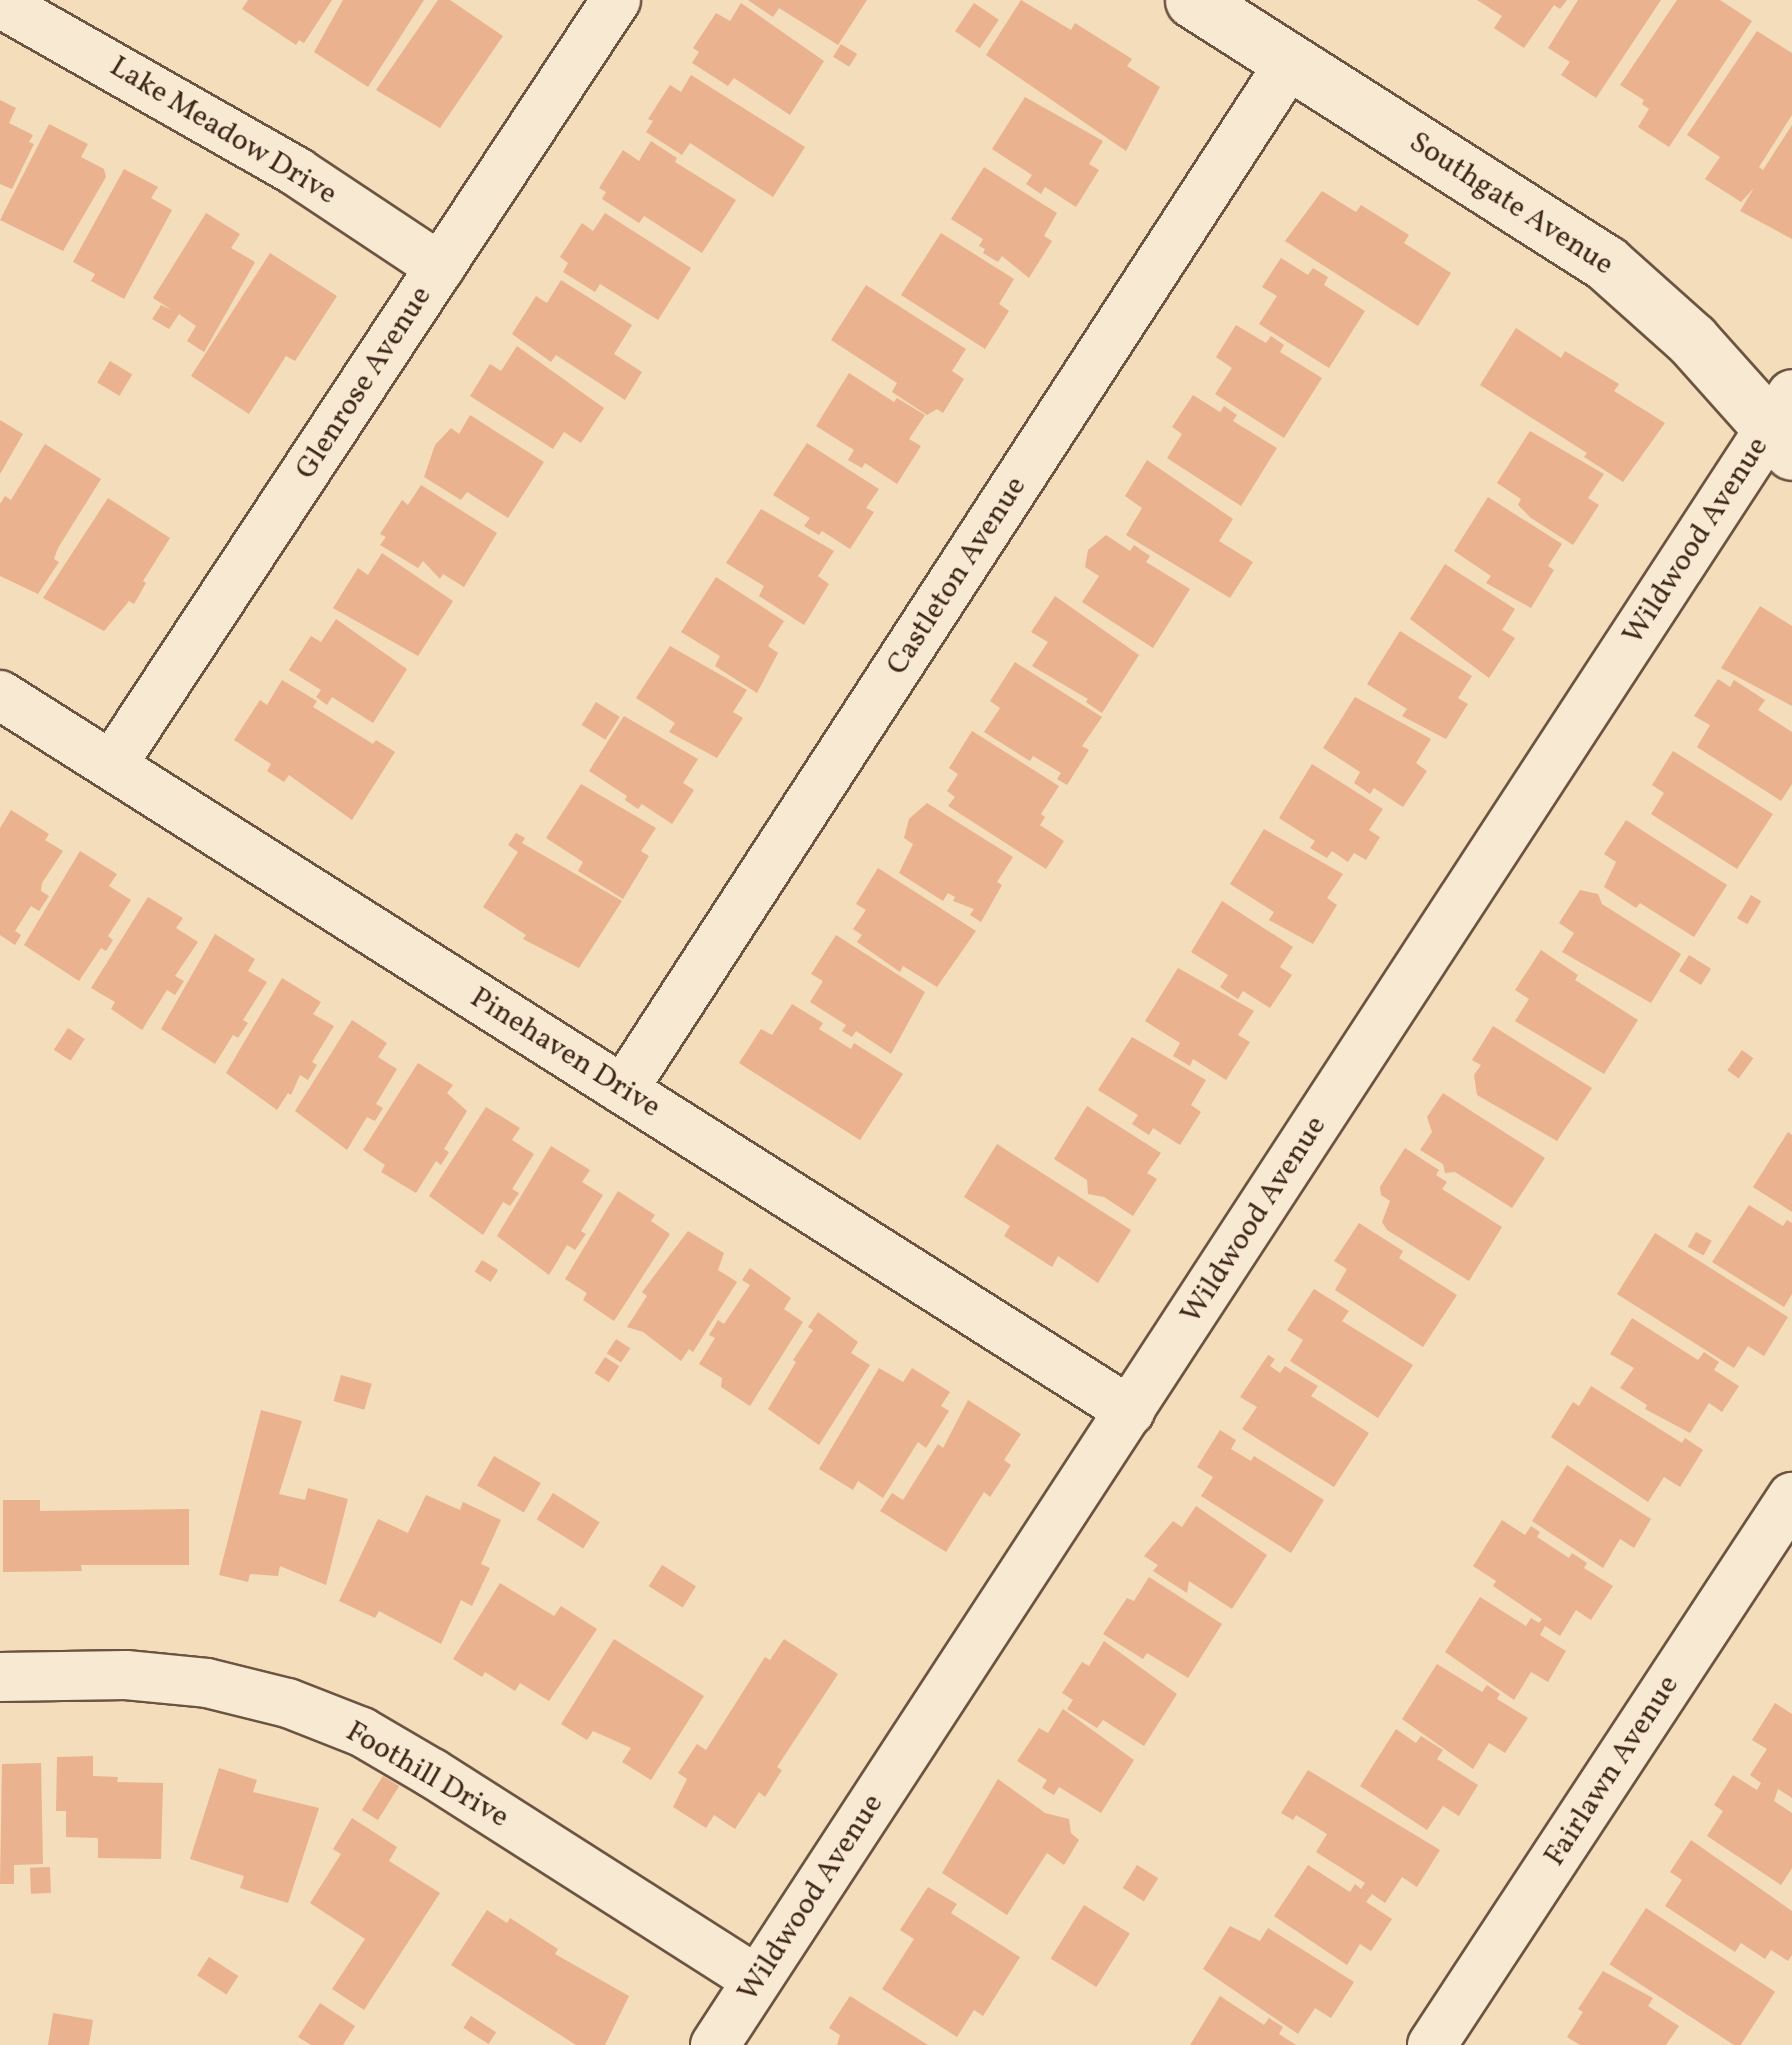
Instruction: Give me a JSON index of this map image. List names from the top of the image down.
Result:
{
  "streets": {
    "street": [
      "Lake Meadow Drive",
      "Southgate Avenue",
      "Glenrose Avenue",
      "Wildwood Avenue",
      "Castleton Avenue",
      "Pinehaven Drive",
      "Fairlawn Avenue",
      "Foothill Drive"
    ]
  },
  "crossings": [
    ["Lake Meadow Drive", "Glenrose Avenue"],
    ["Southgate Avenue", "Wildwood Avenue"],
    ["Southgate Avenue", "Castleton Avenue"],
    ["Glenrose Avenue", "Pinehaven Drive"],
    ["Wildwood Avenue", "Pinehaven Drive"],
    ["Wildwood Avenue", "Foothill Drive"],
    ["Castleton Avenue", "Pinehaven Drive"]
  ]
}
